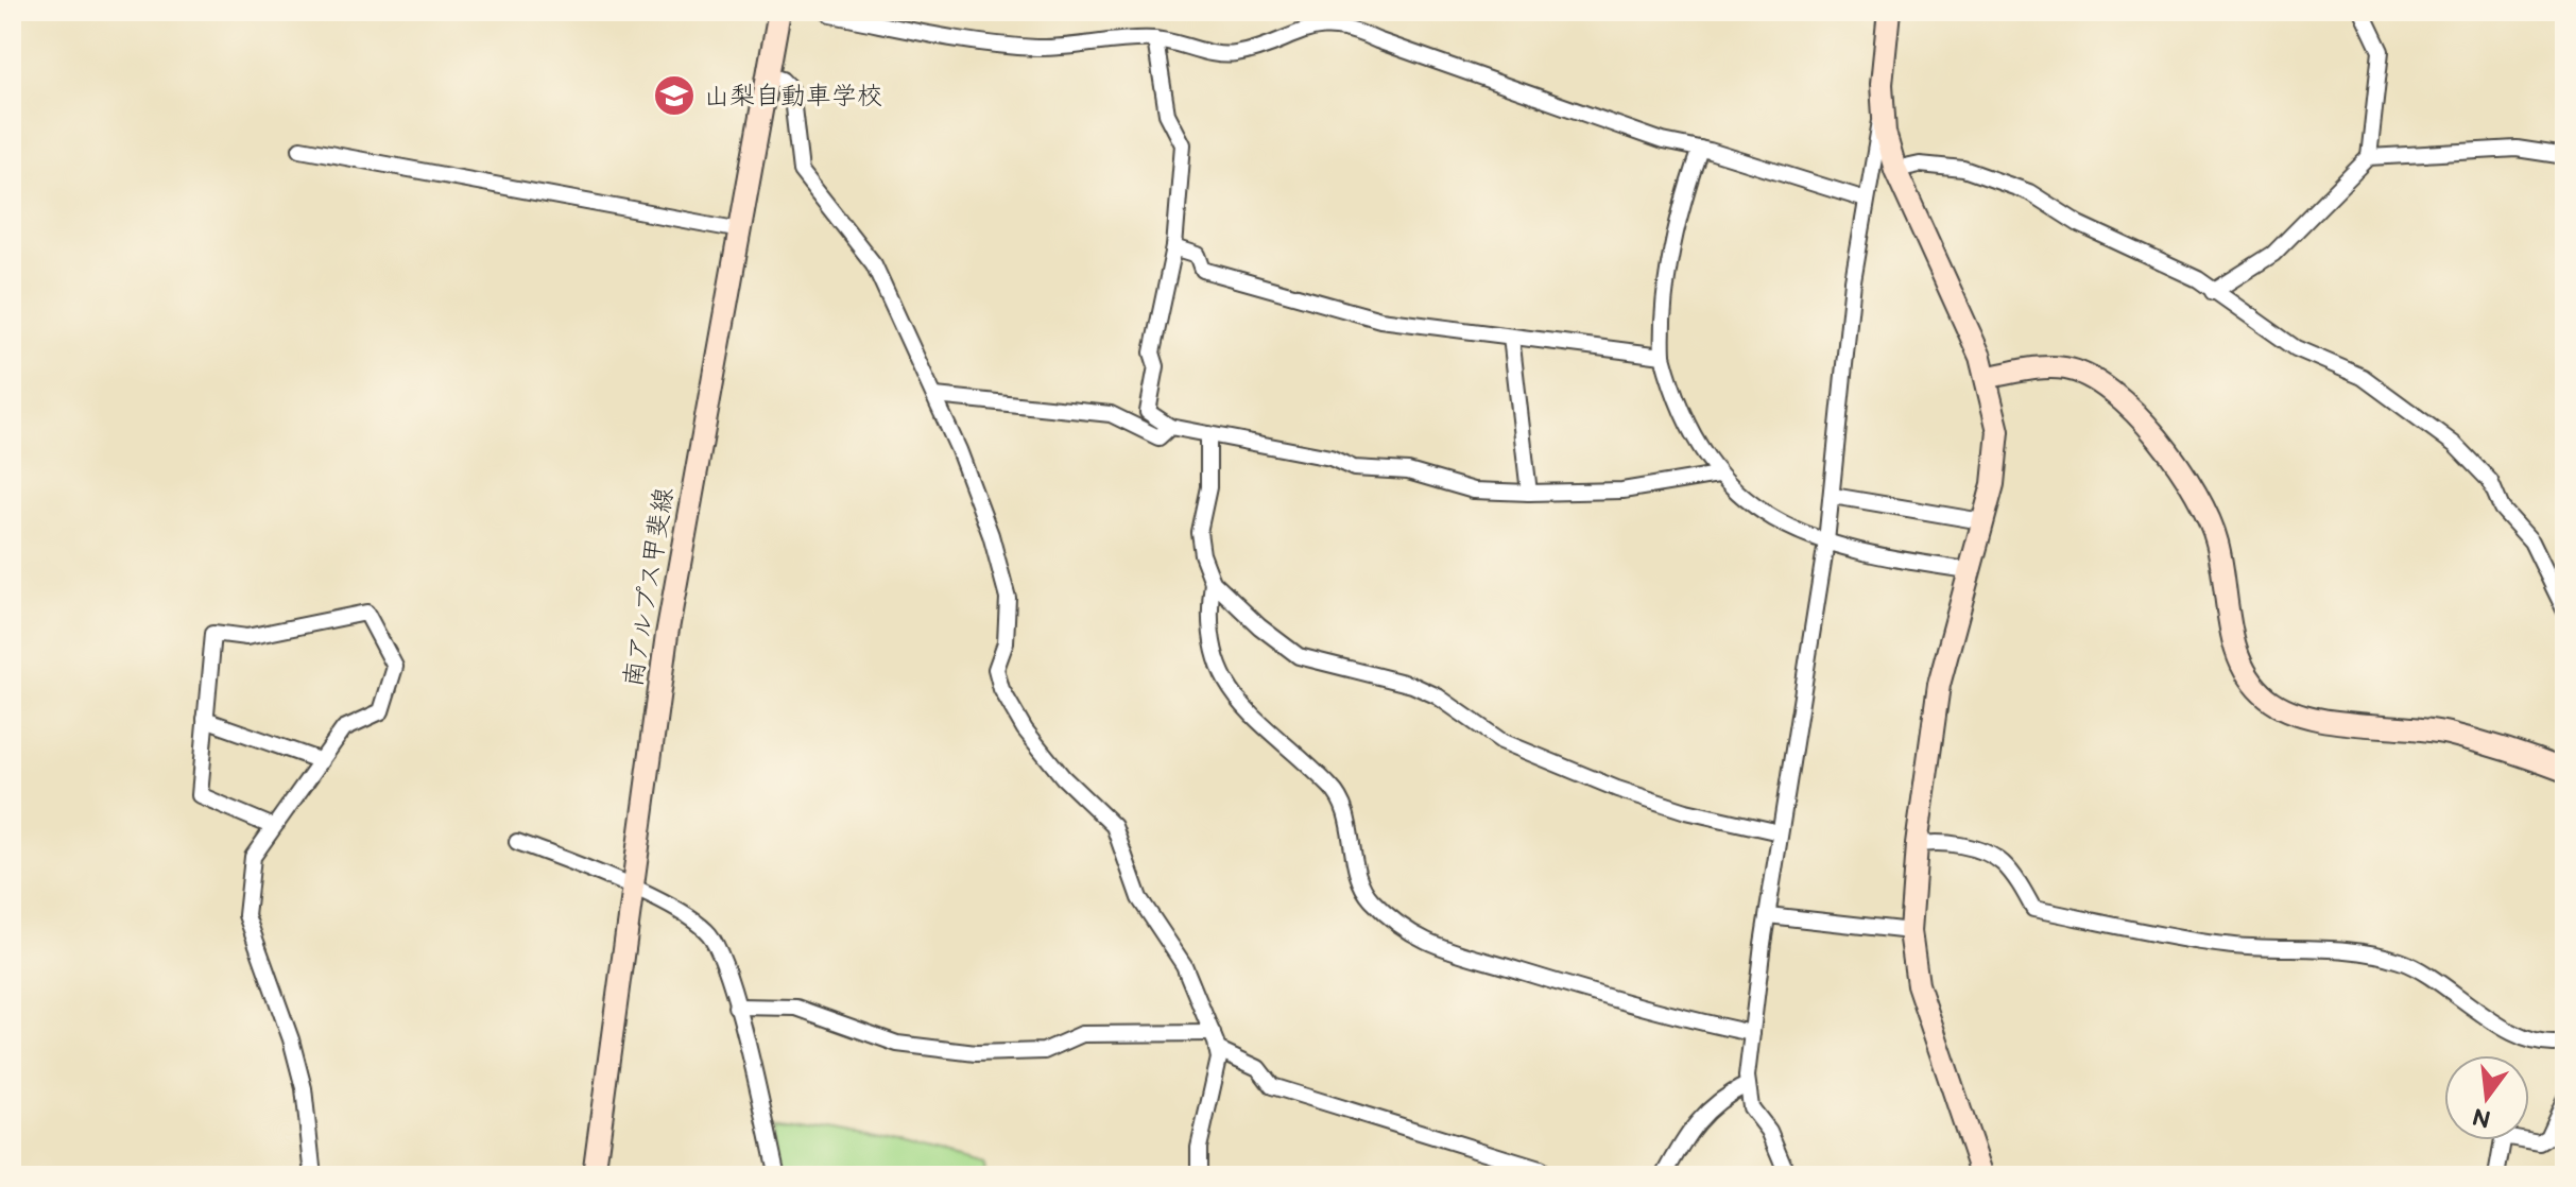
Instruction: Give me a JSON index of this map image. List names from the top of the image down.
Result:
{
  "streets": {
    "street": ["南アルプス甲斐線"]
  },
  "places": {
    "school or university": ["山梨自動車学校"]
  },
  "north": "bottom"
}
